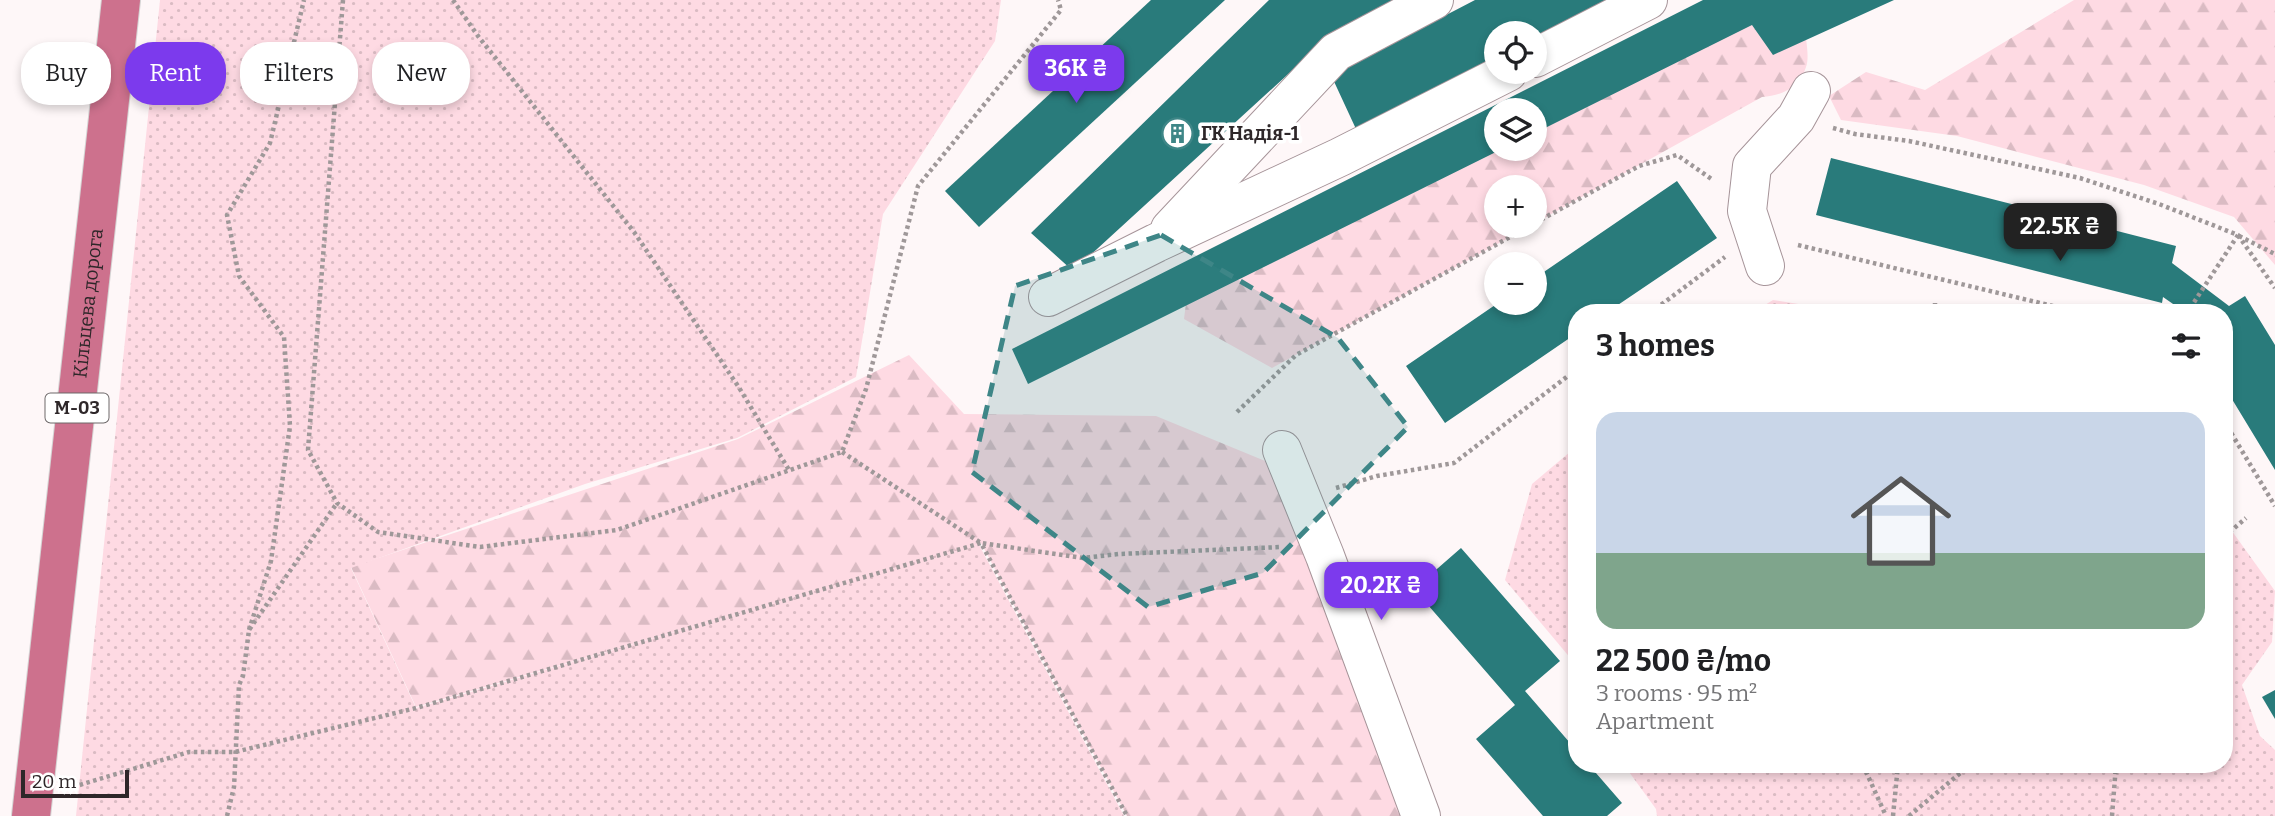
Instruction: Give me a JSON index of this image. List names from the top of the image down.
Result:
{
  "streets": {
    "highway": ["Кільцева дорога", "М-03"]
  },
  "places": {
    "building": ["ГК Надія-1"]
  },
  "scale_bar": "20 m",
  "page": {
    "map_buttons": ["+", "−"],
    "chip": [
      "Buy",
      "Rent",
      "Filters",
      "New"
    ],
    "price": ["36K ₴", "22.5K ₴", "20.2K ₴"],
    "heading": "3 homes",
    "list": [
      {
        "name": "22 500 ₴/mo",
        "note": "3 rooms · 95 m² · Apartment"
      }
    ],
    "scale": "20 m"
  }
}
